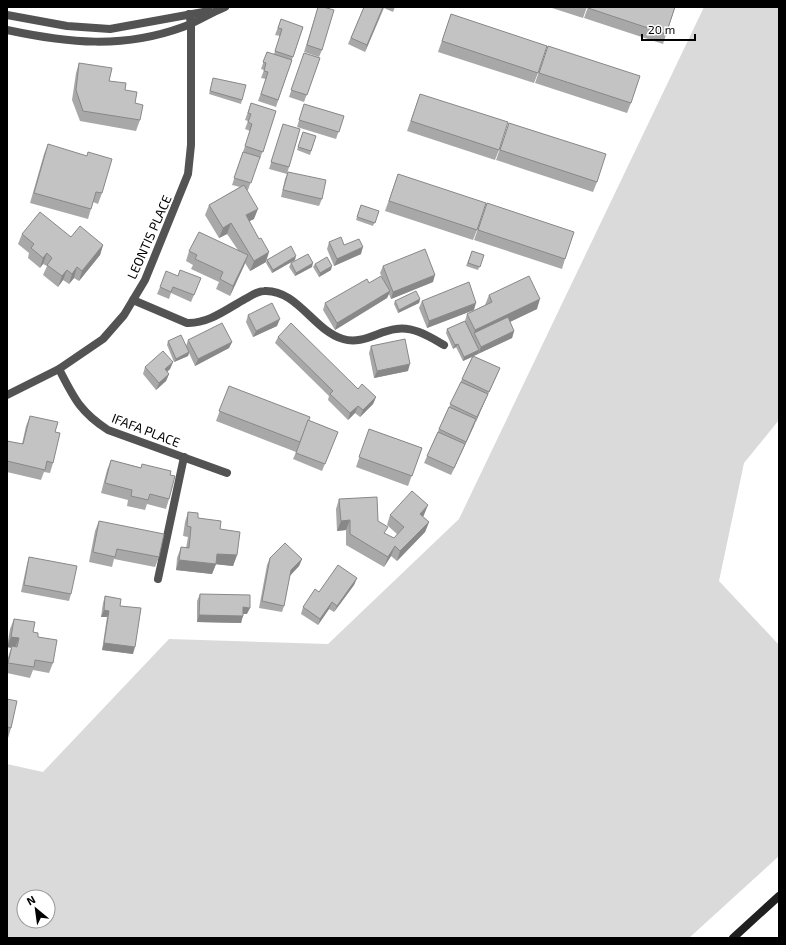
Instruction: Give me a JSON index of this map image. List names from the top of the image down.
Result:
{
  "streets": {
    "street": ["LEONTIS PLACE", "IFAFA PLACE"]
  },
  "crossings": [
    ["LEONTIS PLACE", "IFAFA PLACE"]
  ],
  "scale_bar": "20 m",
  "north": "top left"
}
